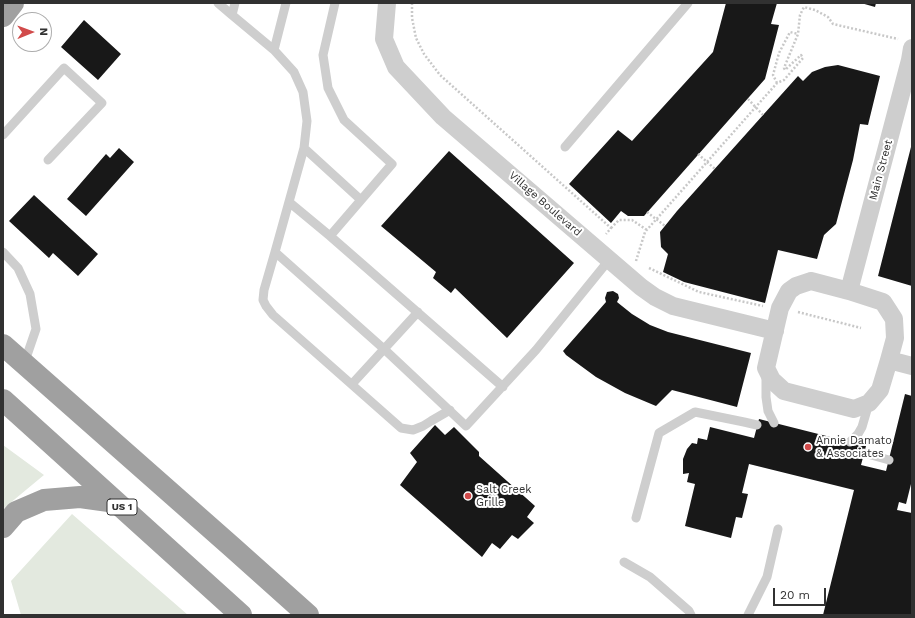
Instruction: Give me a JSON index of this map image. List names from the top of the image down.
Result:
{
  "streets": {
    "highway": ["US 1"],
    "street": ["Main Street", "Village Boulevard"]
  },
  "crossings": [
    ["Main Street", "Village Boulevard"]
  ],
  "places": ["Annie Damato & Associates", "Salt Creek Grille"],
  "scale_bar": "20 m",
  "north": "right"
}
